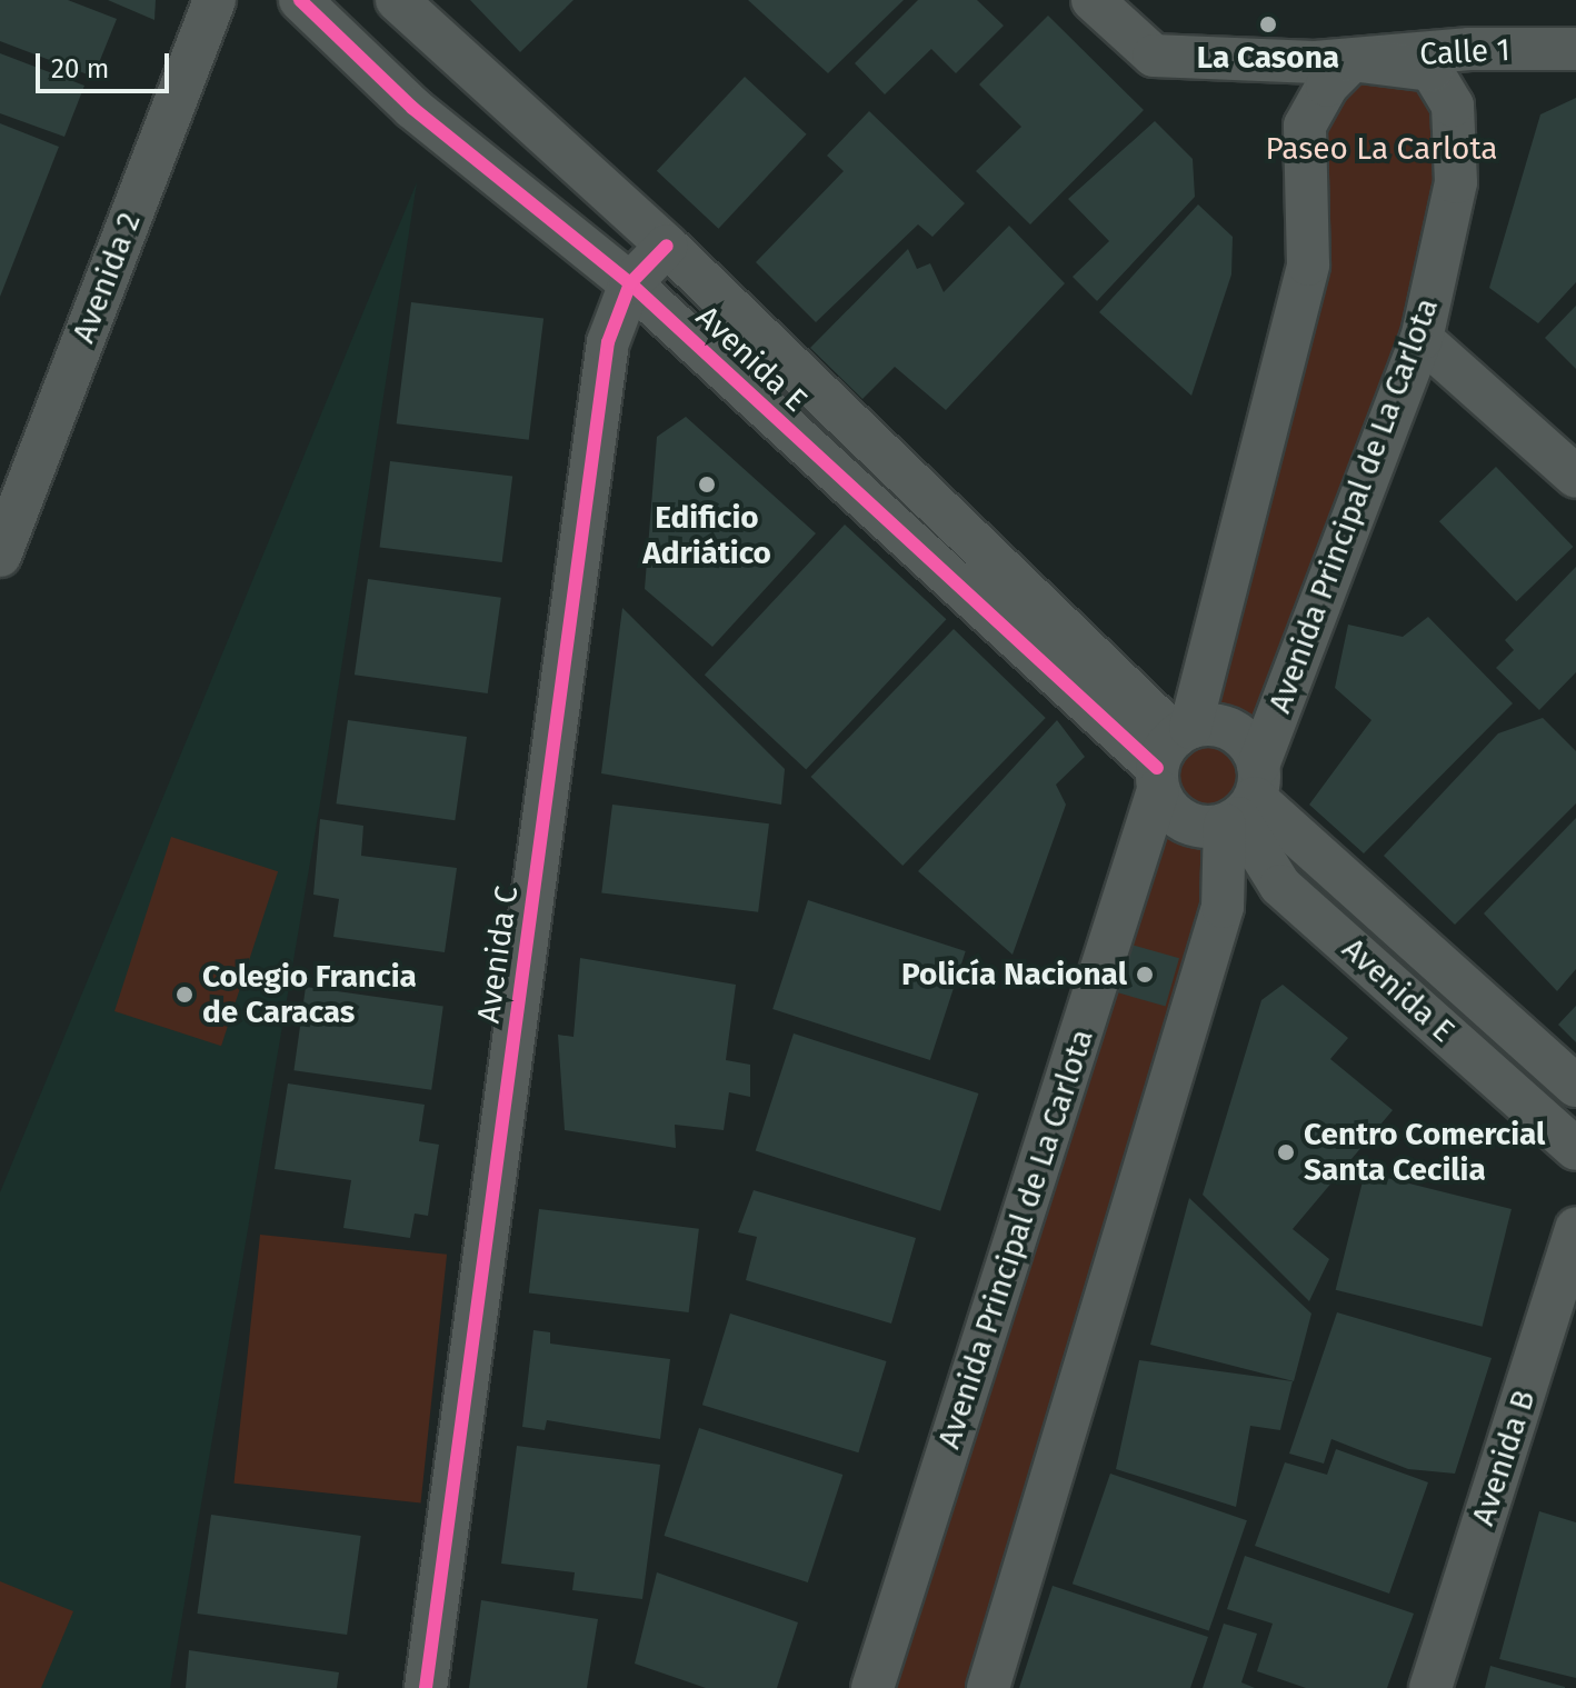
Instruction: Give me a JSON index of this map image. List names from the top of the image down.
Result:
{
  "streets": {
    "street": [
      "Calle 1",
      "Avenida 2",
      "Avenida E",
      "Avenida Principal de La Carlota",
      "Avenida C",
      "Avenida B"
    ]
  },
  "crossings": [
    ["Calle 1", "Avenida Principal de La Carlota"],
    ["Avenida E", "Avenida Principal de La Carlota"],
    ["Avenida E", "Avenida C"]
  ],
  "parks": ["Paseo La Carlota"],
  "places": [
    "La Casona",
    "Edificio Adriático",
    "Policía Nacional",
    "Colegio Francia de Caracas",
    "Centro Comercial Santa Cecilia"
  ],
  "scale_bar": "20 m"
}
